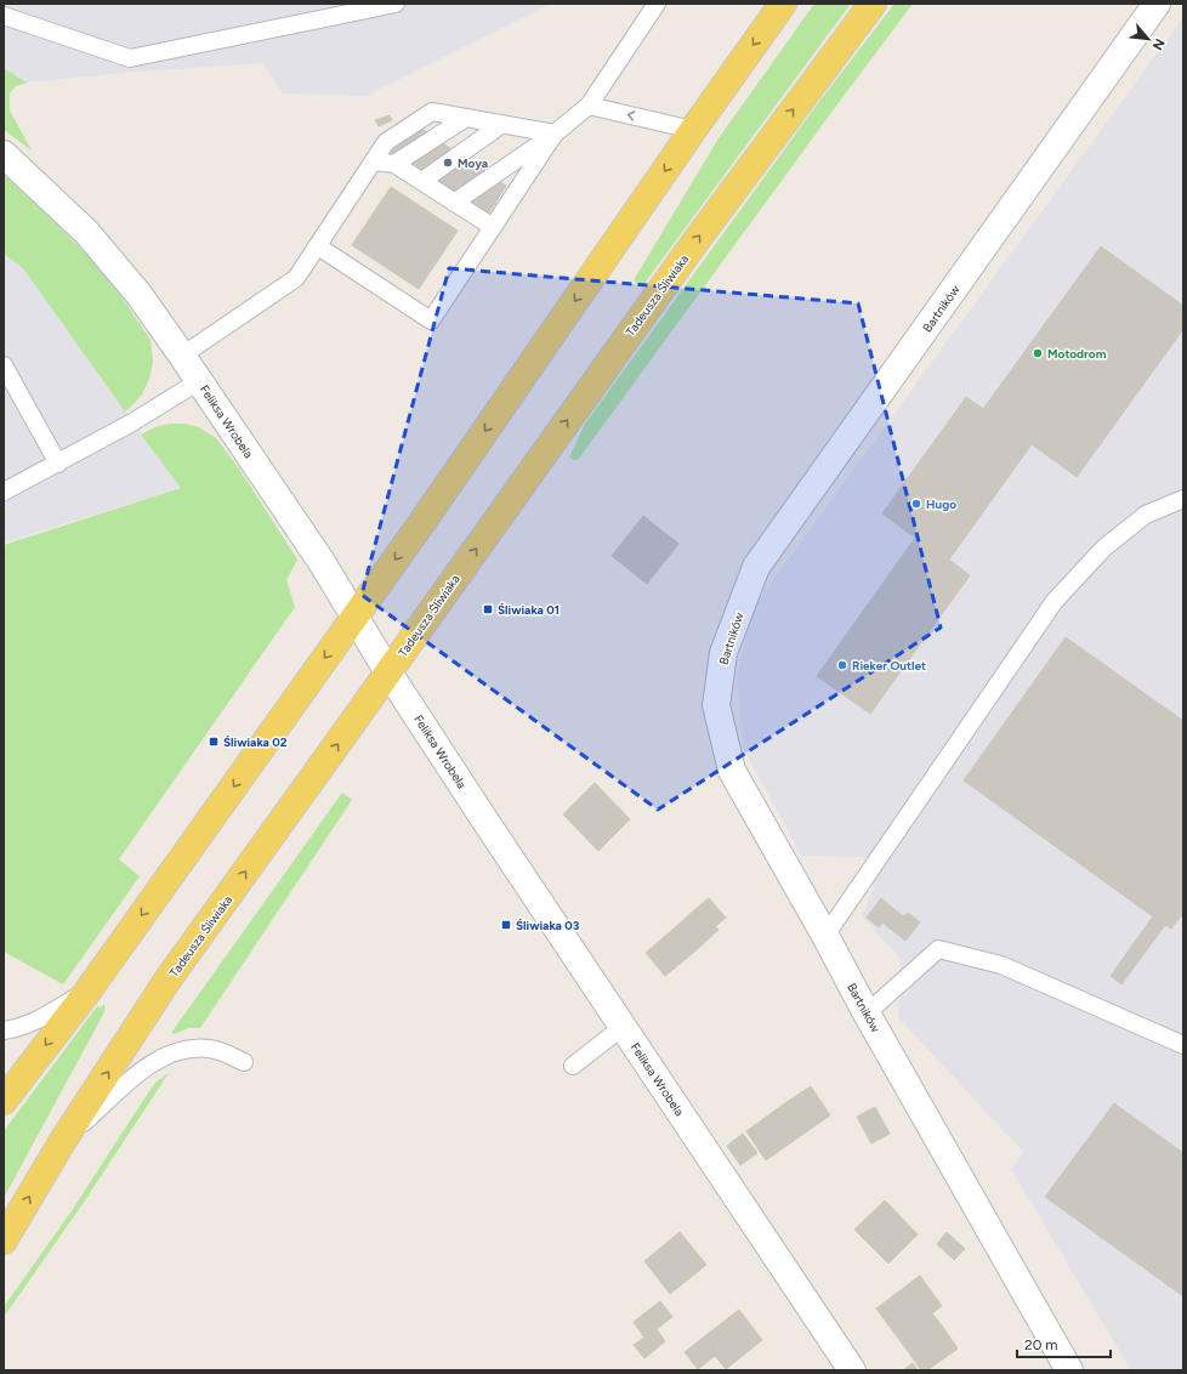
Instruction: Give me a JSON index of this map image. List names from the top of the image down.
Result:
{
  "streets": {
    "main road": ["Tadeusza Śliwiaka"],
    "street": ["Bartników", "Feliksa Wrobela"]
  },
  "crossings": [
    ["Tadeusza Śliwiaka", "Feliksa Wrobela"]
  ],
  "places": {
    "other": [
      "Moya",
      "Motodrom",
      "Hugo",
      "Rieker Outlet"
    ],
    "transit": ["Śliwiaka 01", "Śliwiaka 02", "Śliwiaka 03"]
  },
  "scale_bar": "20 m",
  "north": "bottom right"
}
